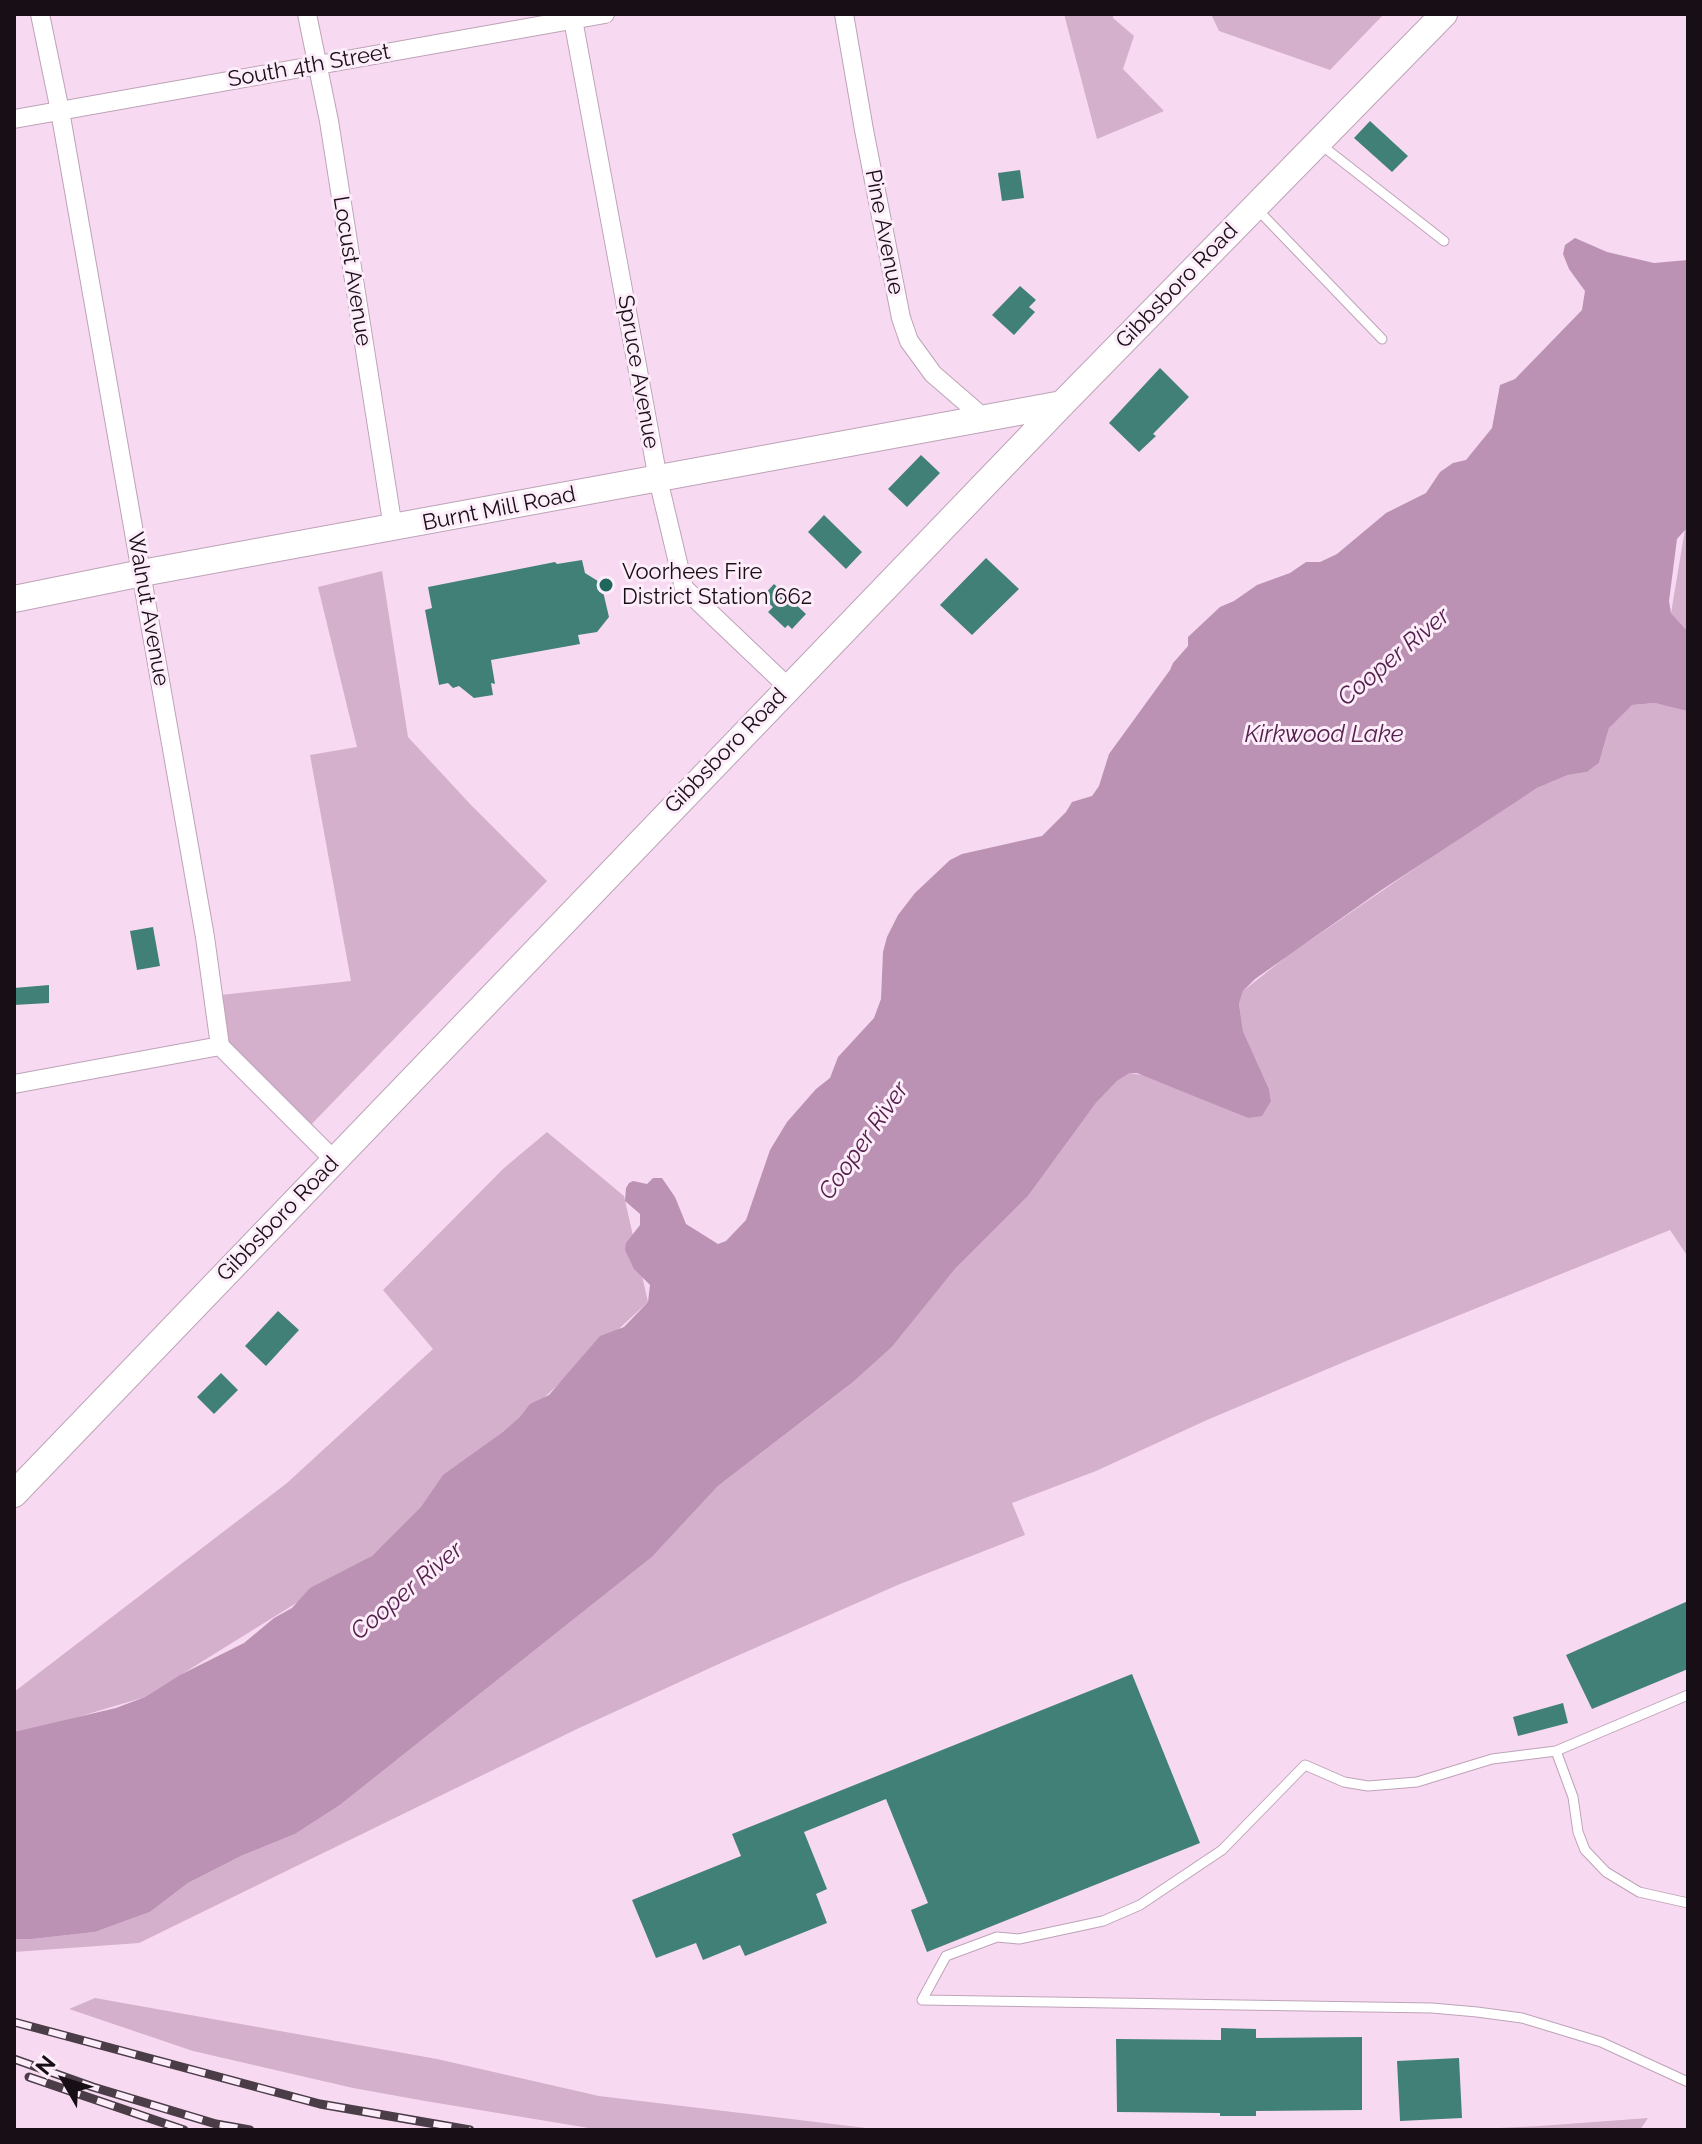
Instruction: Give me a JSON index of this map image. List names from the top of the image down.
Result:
{
  "streets": {
    "street": [
      "South 4th Street",
      "Pine Avenue",
      "Locust Avenue",
      "Gibbsboro Road",
      "Spruce Avenue",
      "Burnt Mill Road",
      "Walnut Avenue"
    ]
  },
  "crossings": [
    ["South 4th Street", "Locust Avenue"],
    ["South 4th Street", "Spruce Avenue"],
    ["South 4th Street", "Walnut Avenue"],
    ["Pine Avenue", "Burnt Mill Road"],
    ["Locust Avenue", "Burnt Mill Road"],
    ["Gibbsboro Road", "Spruce Avenue"],
    ["Gibbsboro Road", "Burnt Mill Road"],
    ["Spruce Avenue", "Burnt Mill Road"],
    ["Burnt Mill Road", "Walnut Avenue"]
  ],
  "water": ["Cooper River", "Kirkwood Lake"],
  "places": ["Voorhees Fire District Station 662"],
  "north": "top left"
}
